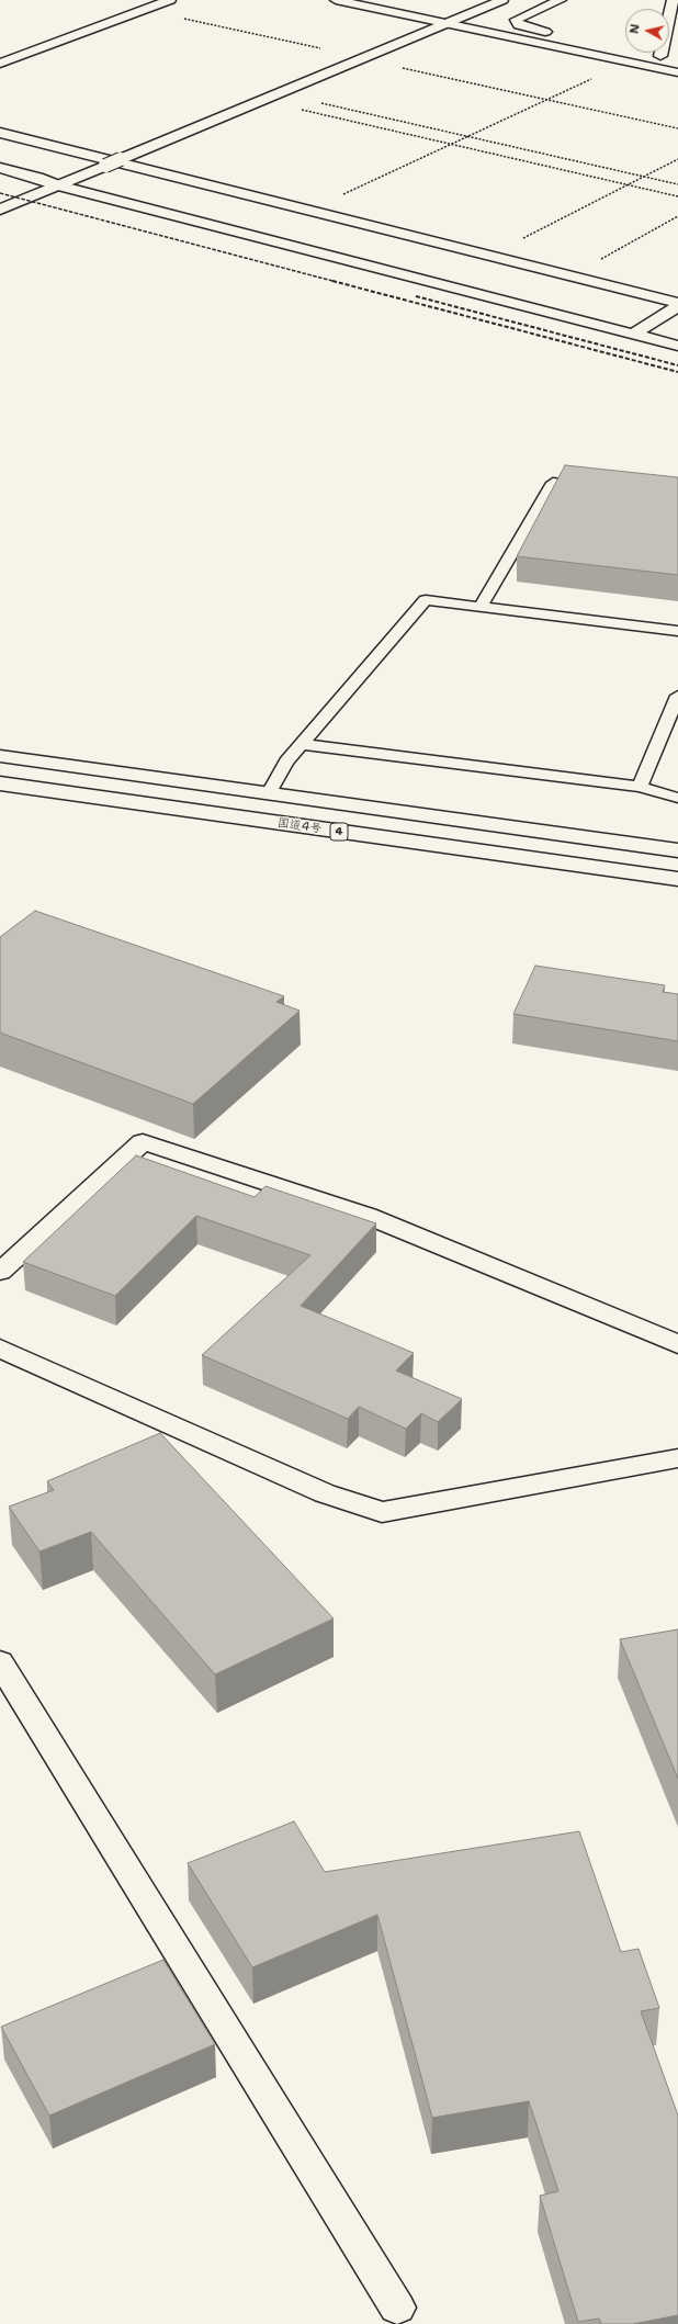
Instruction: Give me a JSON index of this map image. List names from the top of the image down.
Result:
{
  "streets": {
    "main road": ["国道4号", "4"]
  },
  "north": "left"
}
